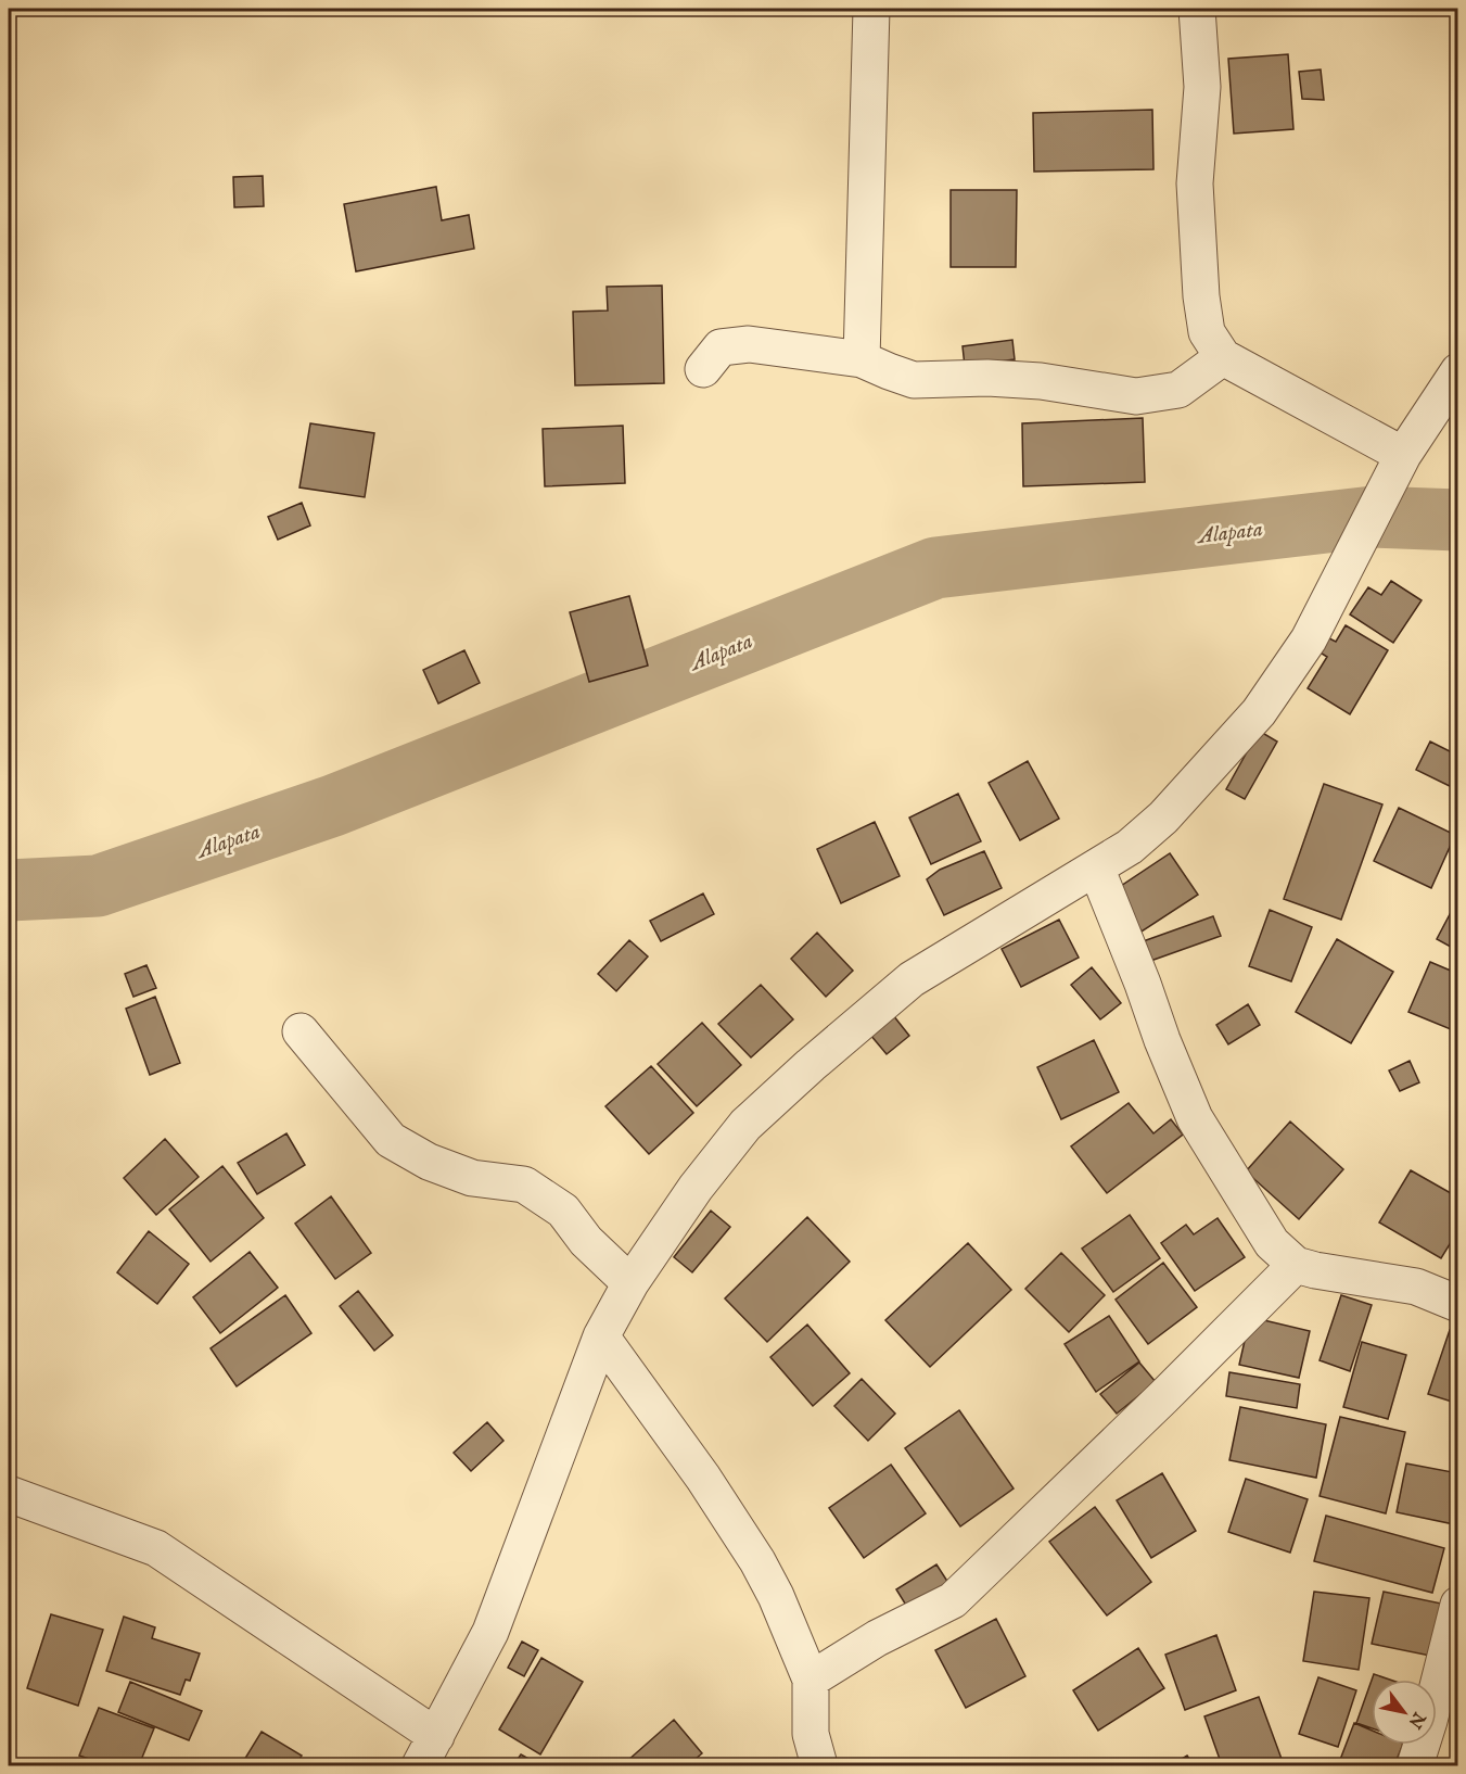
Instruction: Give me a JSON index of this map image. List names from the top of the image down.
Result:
{
  "water": ["Alapata"],
  "north": "bottom right"
}
